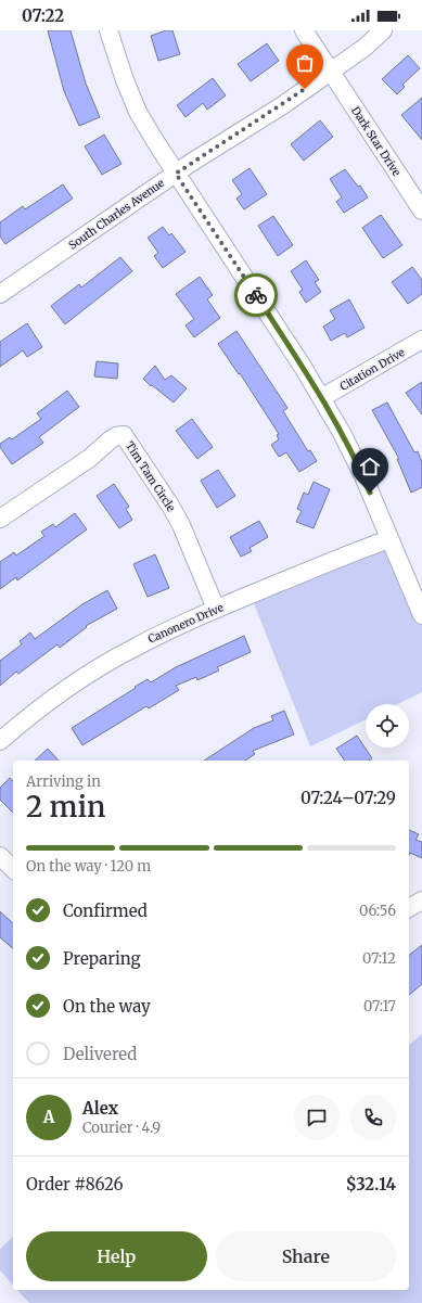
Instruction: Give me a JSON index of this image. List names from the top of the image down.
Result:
{
  "streets": {
    "street": [
      "Dark Star Drive",
      "South Charles Avenue",
      "Citation Drive",
      "Tim Tam Circle",
      "Canonero Drive"
    ]
  },
  "crossings": [
    ["Dark Star Drive", "South Charles Avenue"],
    ["Tim Tam Circle", "Canonero Drive"]
  ],
  "page": {
    "status": "07:22",
    "heading": ["2 min", "Arriving in", "07:24–07:29"],
    "panel": [
      "Alex",
      "Courier · 4.9",
      "Order #8626",
      "$32.14"
    ],
    "bar": "On the way · 120 m",
    "list": [
      ["Confirmed", "06:56"],
      ["Preparing", "07:12"],
      ["On the way", "07:17"],
      "Delivered"
    ],
    "round": "A",
    "buttons": ["Help", "Share"]
  }
}
